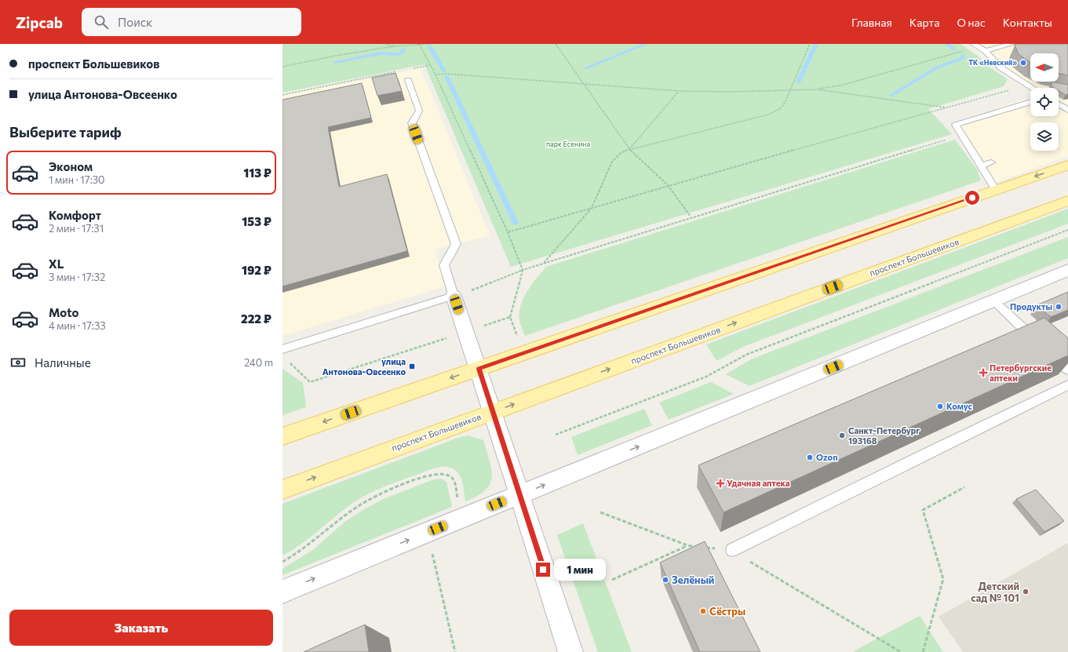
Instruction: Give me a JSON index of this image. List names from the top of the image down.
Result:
{
  "streets": {
    "main road": ["проспект Большевиков"]
  },
  "parks": ["парк Есенина"],
  "places": {
    "other": [
      "ТК «Невский»",
      "Продукты",
      "Комус",
      "Санкт-Петербург 193168",
      "Ozon",
      "Зелёный",
      "Детский сад № 101",
      "Сёстры"
    ],
    "transit": ["улица Антонова-Овсеенко"],
    "health": ["Петербургские аптеки", "Удачная аптека"]
  },
  "north": "left",
  "page": {
    "header": "Zipcab",
    "search": "Поиск",
    "nav": [
      "Главная",
      "Карта",
      "О нас",
      "Контакты"
    ],
    "banner": ["проспект Большевиков", "улица Антонова-Овсеенко"],
    "heading": "Выберите тариф",
    "list": [
      {
        "name": "Эконом",
        "note": "1 мин · 17:30",
        "value": "113 ₽"
      },
      {
        "name": "Комфорт",
        "note": "2 мин · 17:31",
        "value": "153 ₽"
      },
      {
        "name": "XL",
        "note": "3 мин · 17:32",
        "value": "192 ₽"
      },
      {
        "name": "Moto",
        "note": "4 мин · 17:33",
        "value": "222 ₽"
      }
    ],
    "pay": ["Наличные", "240 m"],
    "bubble": "1 мин",
    "buttons": "Заказать"
  }
}
